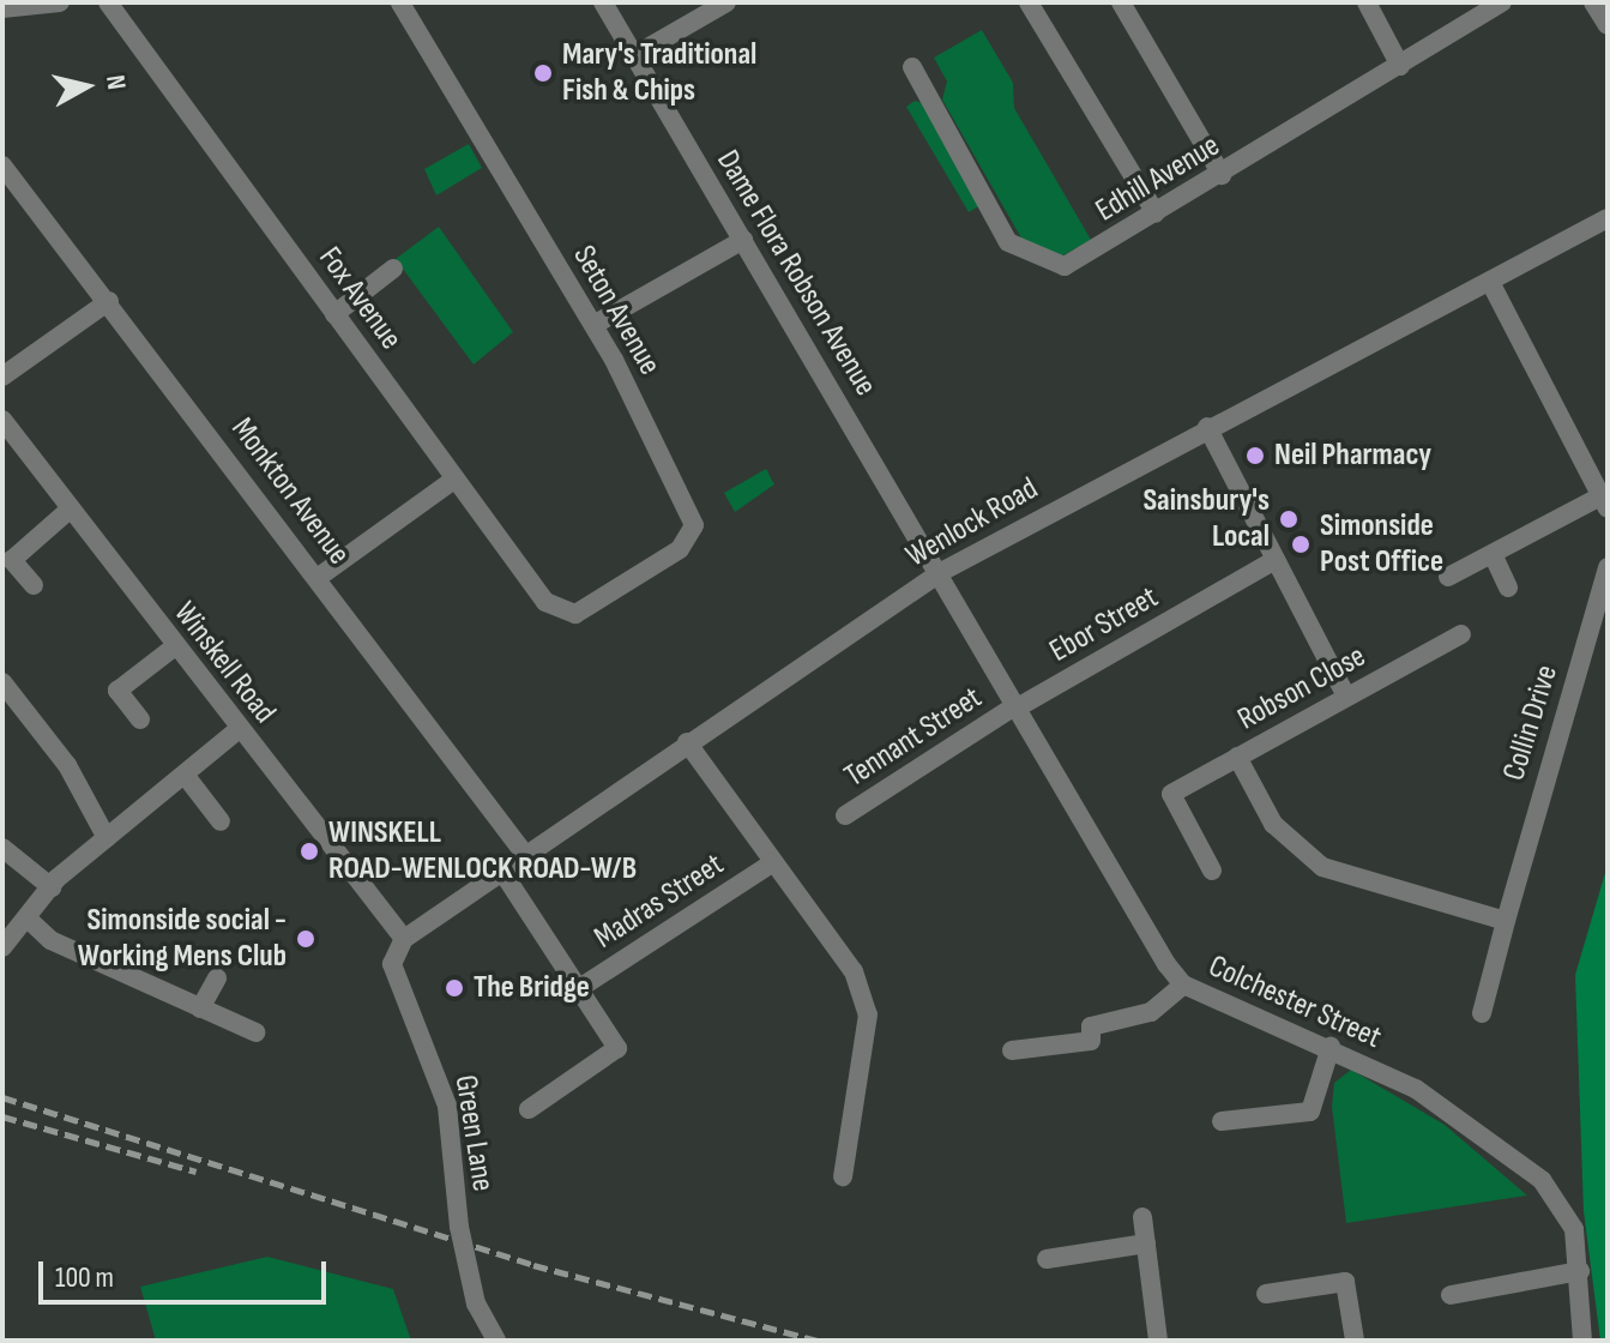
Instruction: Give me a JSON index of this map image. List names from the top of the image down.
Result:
{
  "streets": {
    "street": [
      "Edhill Avenue",
      "Dame Flora Robson Avenue",
      "Fox Avenue",
      "Seton Avenue",
      "Monkton Avenue",
      "Wenlock Road",
      "Ebor Street",
      "Winskell Road",
      "Robson Close",
      "Collin Drive",
      "Tennant Street",
      "Madras Street",
      "Colchester Street",
      "Green Lane"
    ]
  },
  "crossings": [
    ["Dame Flora Robson Avenue", "Wenlock Road"],
    ["Dame Flora Robson Avenue", "Colchester Street"],
    ["Fox Avenue", "Seton Avenue"],
    ["Monkton Avenue", "Wenlock Road"],
    ["Wenlock Road", "Winskell Road"],
    ["Wenlock Road", "Colchester Street"],
    ["Wenlock Road", "Green Lane"],
    ["Ebor Street", "Tennant Street"],
    ["Ebor Street", "Colchester Street"],
    ["Winskell Road", "Green Lane"],
    ["Tennant Street", "Colchester Street"]
  ],
  "places": [
    "Mary's Traditional Fish & Chips",
    "Neil Pharmacy",
    "Sainsbury's Local",
    "Simonside Post Office",
    "WINSKELL ROAD-WENLOCK ROAD-W/B",
    "Simonside social - Working Mens Club",
    "The Bridge"
  ],
  "scale_bar": "100 m",
  "north": "right"
}
